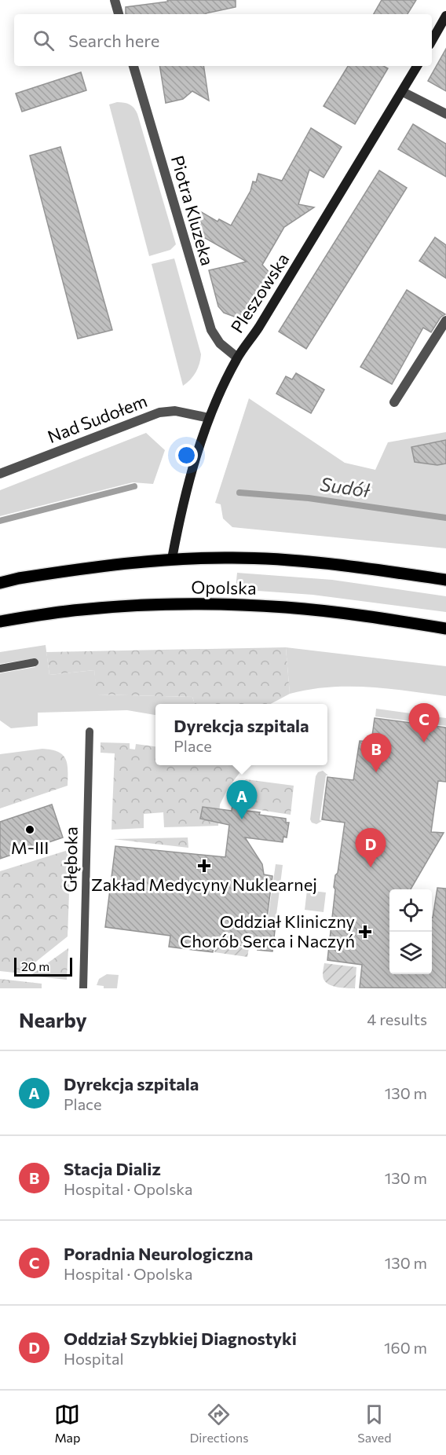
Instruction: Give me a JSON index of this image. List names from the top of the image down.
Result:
{
  "streets": {
    "main road": ["Opolska"],
    "street": ["Piotra Kluzeka", "Pleszowska", "Nad Sudołem"],
    "lane": ["Głęboka"]
  },
  "crossings": [
    ["Piotra Kluzeka", "Pleszowska"],
    ["Pleszowska", "Nad Sudołem"],
    ["Pleszowska", "Opolska"]
  ],
  "water": ["Sudół"],
  "places": {
    "other": ["M-III"],
    "health": ["Zakład Medycyny Nuklearnej", "Oddział Kliniczny Chorób Serca i Naczyń"]
  },
  "scale_bar": "20 m",
  "page": {
    "search": "Search here",
    "pins": [
      "C",
      "B",
      "A",
      "D"
    ],
    "popup": ["Dyrekcja szpitala", "Place"],
    "scale": "20 m",
    "heading": ["Nearby", "4 results"],
    "list": [
      {
        "mark": "A",
        "name": "Dyrekcja szpitala",
        "note": "Place",
        "value": "130 m"
      },
      {
        "mark": "B",
        "name": "Stacja Dializ",
        "note": "Hospital · Opolska",
        "value": "130 m"
      },
      {
        "mark": "C",
        "name": "Poradnia Neurologiczna",
        "note": "Hospital · Opolska",
        "value": "130 m"
      },
      {
        "mark": "D",
        "name": "Oddział Szybkiej Diagnostyki",
        "note": "Hospital",
        "value": "160 m"
      }
    ],
    "nav": ["Map", "Directions", "Saved"]
  }
}
